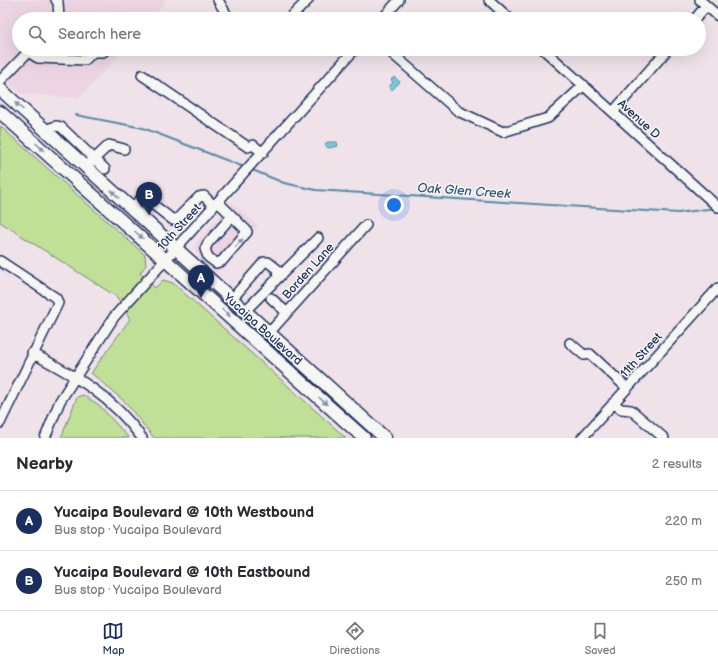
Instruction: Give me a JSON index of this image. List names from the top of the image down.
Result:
{
  "streets": {
    "main road": ["Yucaipa Boulevard"],
    "street": [
      "Avenue D",
      "10th Street",
      "Borden Lane",
      "11th Street"
    ]
  },
  "crossings": [
    ["10th Street", "Yucaipa Boulevard"],
    ["Borden Lane", "Yucaipa Boulevard"]
  ],
  "water": ["Oak Glen Creek"],
  "page": {
    "search": "Search here",
    "pins": ["B", "A"],
    "heading": ["Nearby", "2 results"],
    "list": [
      {
        "mark": "A",
        "name": "Yucaipa Boulevard @ 10th Westbound",
        "note": "Bus stop · Yucaipa Boulevard",
        "value": "220 m"
      },
      {
        "mark": "B",
        "name": "Yucaipa Boulevard @ 10th Eastbound",
        "note": "Bus stop · Yucaipa Boulevard",
        "value": "250 m"
      }
    ],
    "nav": ["Map", "Directions", "Saved"]
  }
}
